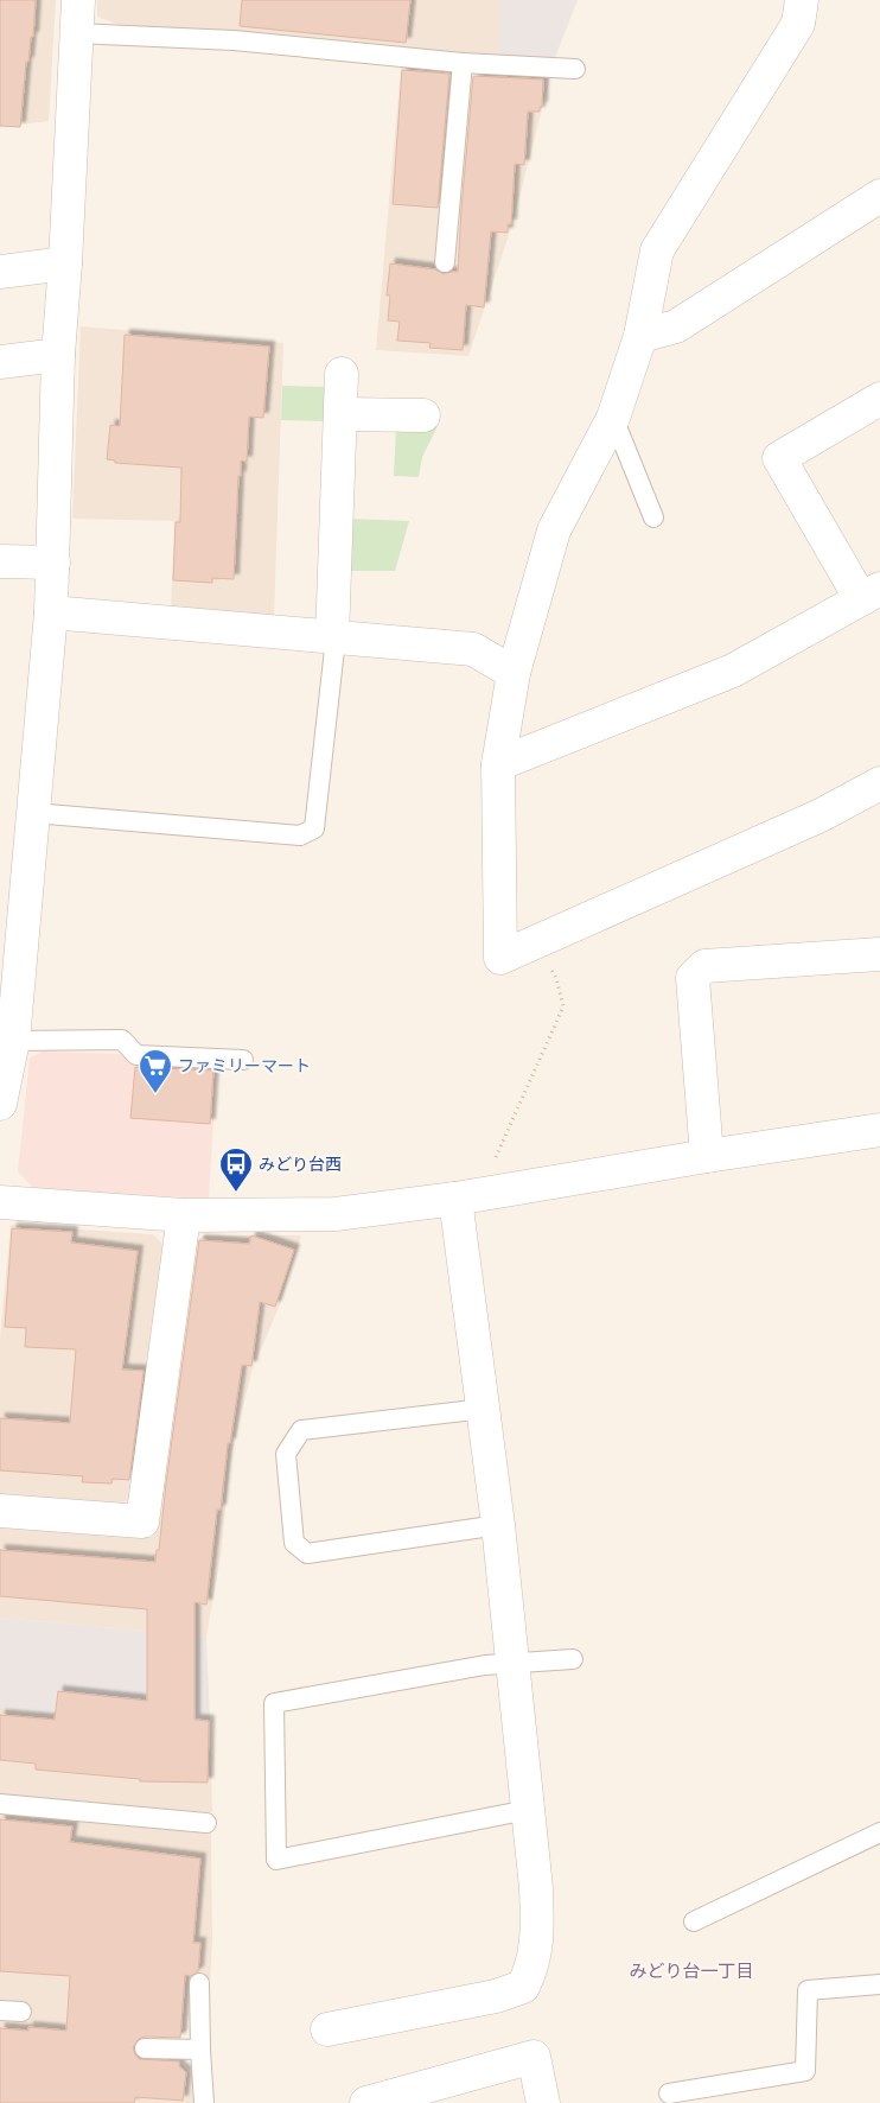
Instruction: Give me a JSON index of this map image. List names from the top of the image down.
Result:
{
  "districts": ["みどり台一丁目"],
  "places": {
    "supermarket": ["ファミリーマート"],
    "bus stop": ["みどり台西"]
  }
}
